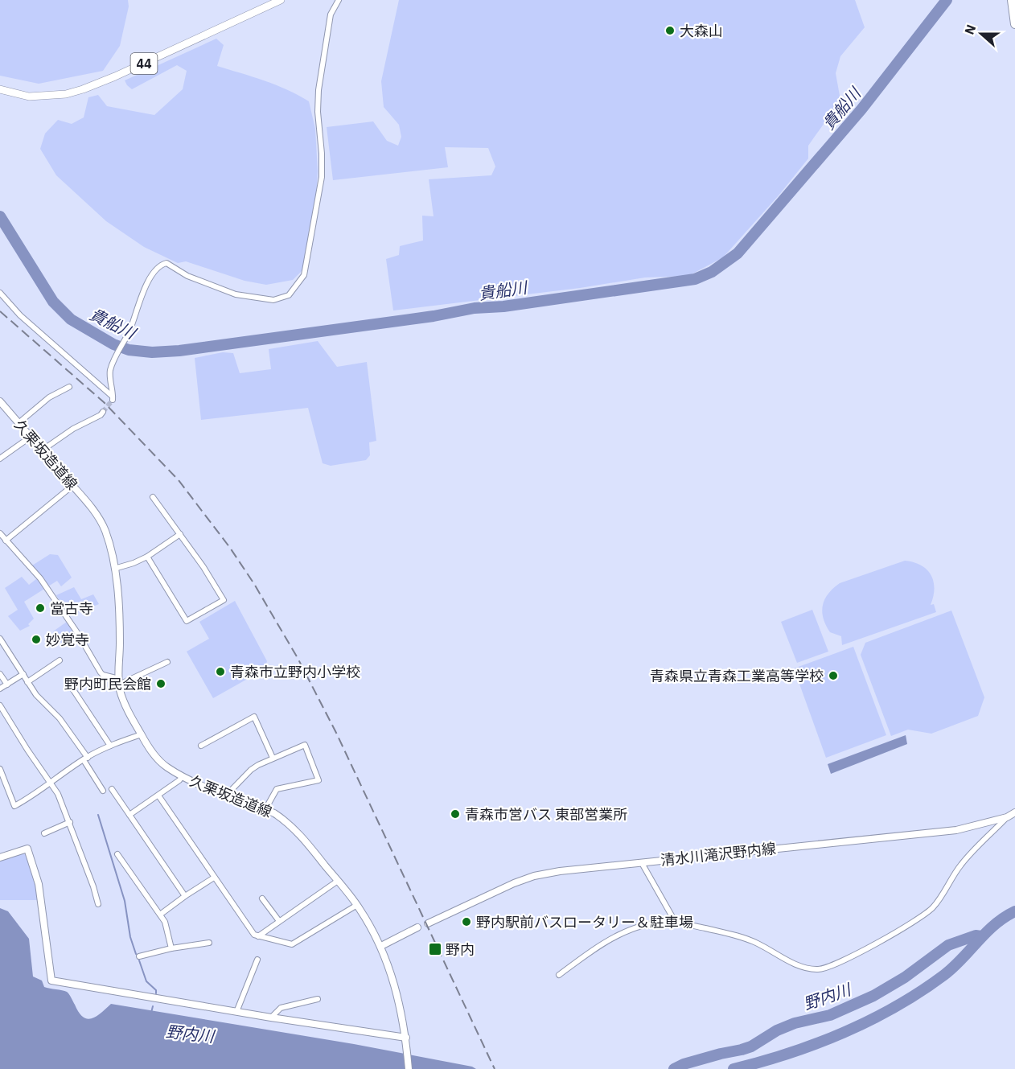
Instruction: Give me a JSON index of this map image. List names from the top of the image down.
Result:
{
  "streets": {
    "main road": ["44", "久栗坂造道線", "清水川滝沢野内線"]
  },
  "water": ["貴船川", "野内川"],
  "places": {
    "other": [
      "大森山",
      "當古寺",
      "妙覚寺",
      "青森市立野内小学校",
      "青森県立青森工業高等学校",
      "野内町民会館",
      "青森市営バス 東部営業所",
      "野内駅前バスロータリー＆駐車場"
    ],
    "transit": ["野内"]
  },
  "north": "left"
}
